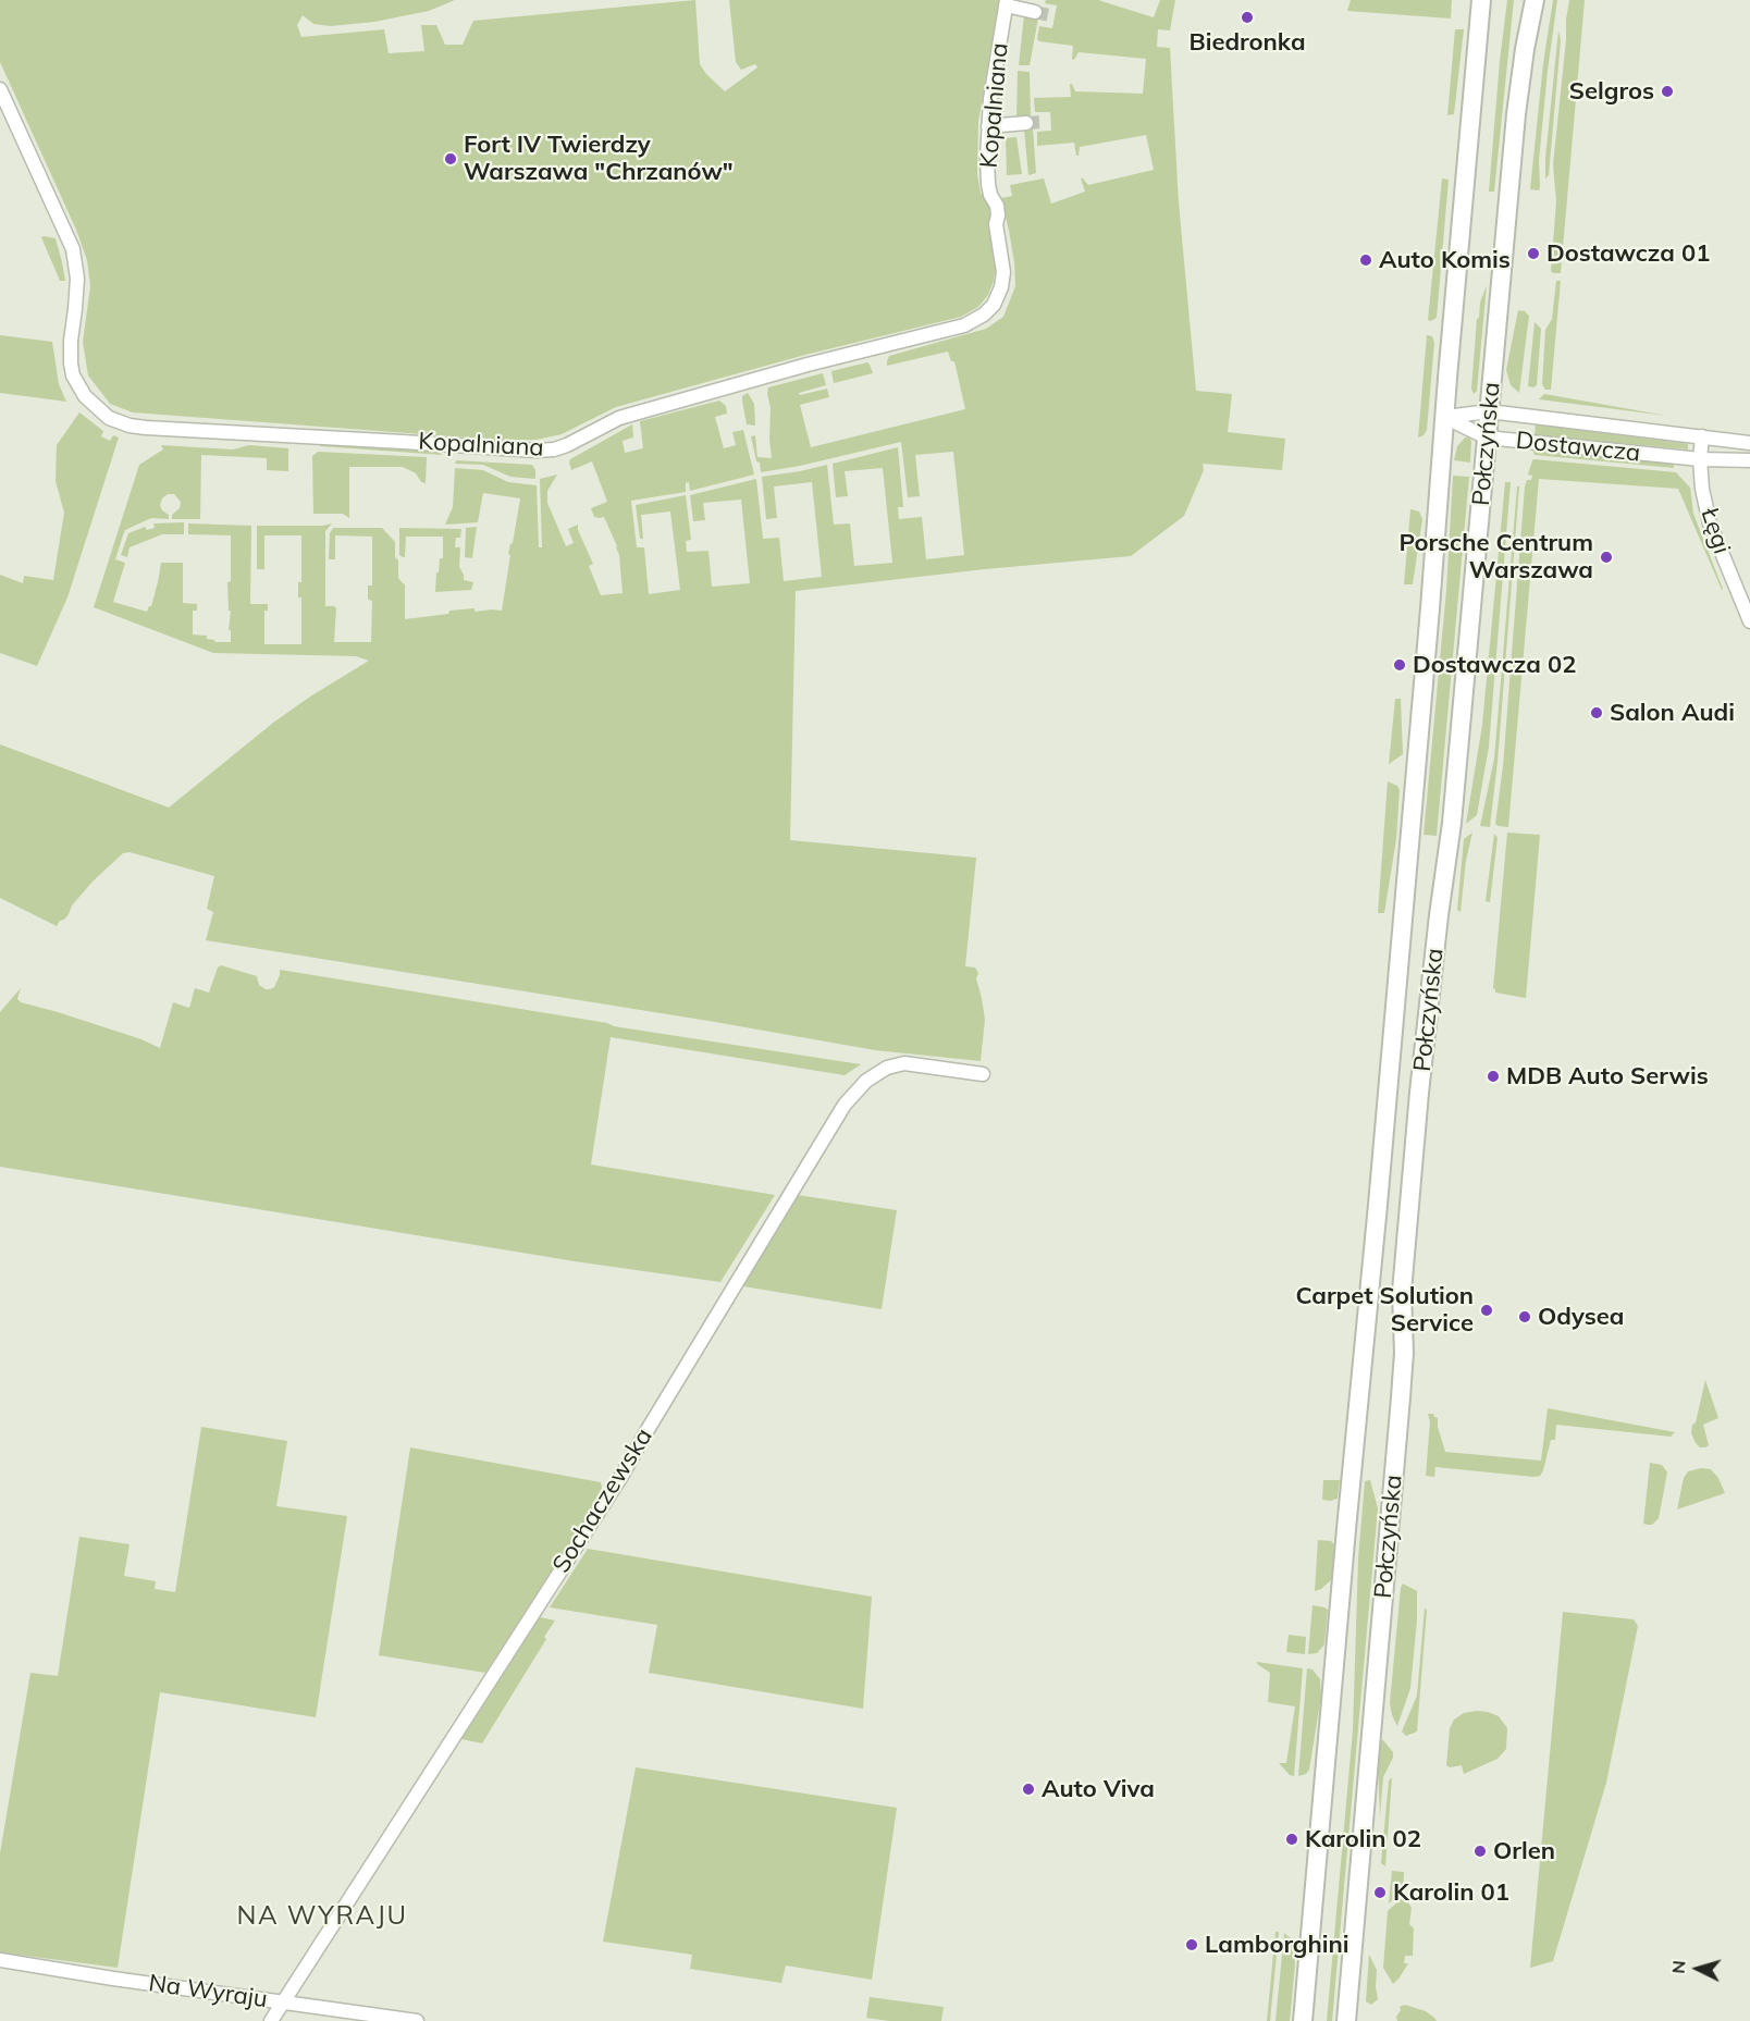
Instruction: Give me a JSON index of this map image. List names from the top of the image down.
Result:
{
  "streets": {
    "main road": ["Połczyńska"],
    "street": [
      "Kopalniana",
      "Dostawcza",
      "Łęgi",
      "Sochaczewska",
      "Na Wyraju"
    ]
  },
  "crossings": [
    ["Połczyńska", "Dostawcza"],
    ["Dostawcza", "Łęgi"],
    ["Sochaczewska", "Na Wyraju"]
  ],
  "districts": ["NA WYRAJU"],
  "places": [
    "Biedronka",
    "Selgros",
    "Fort IV Twierdzy Warszawa \"Chrzanów\"",
    "Dostawcza 01",
    "Auto Komis",
    "Porsche Centrum Warszawa",
    "Dostawcza 02",
    "Salon Audi",
    "MDB Auto Serwis",
    "Carpet Solution Service",
    "Odysea",
    "Auto Viva",
    "Karolin 02",
    "Orlen",
    "Karolin 01",
    "Lamborghini"
  ],
  "north": "left"
}
